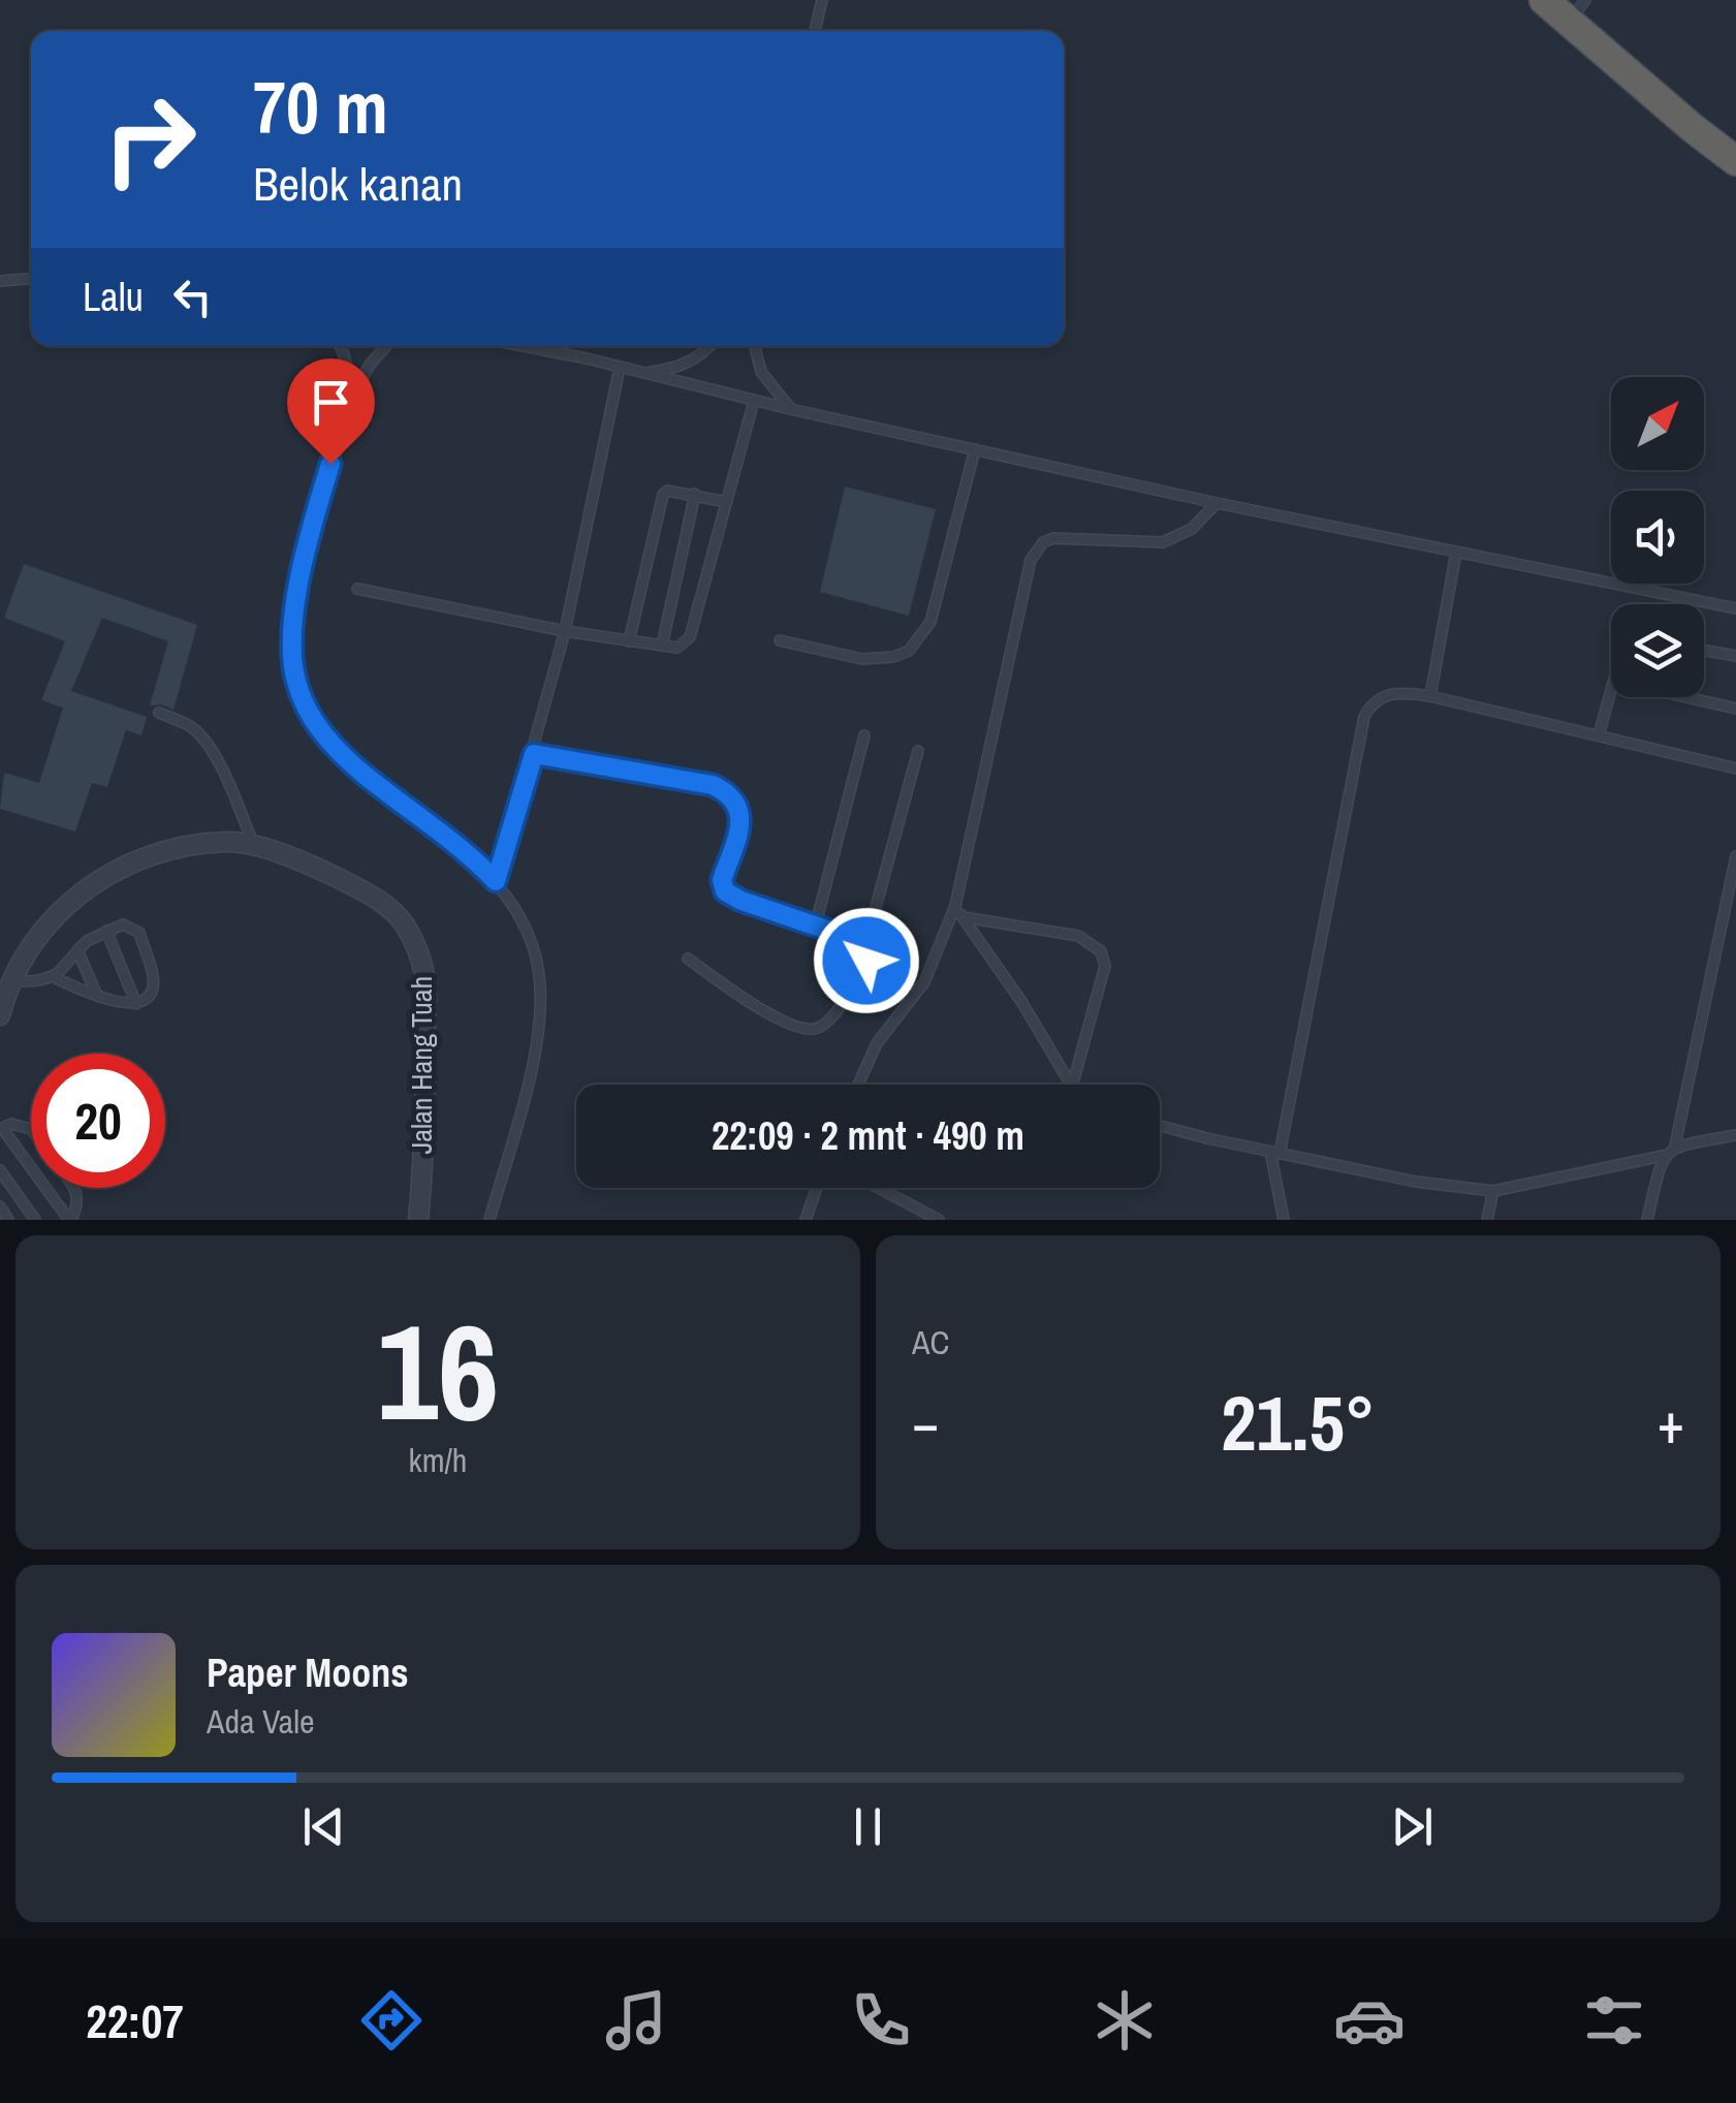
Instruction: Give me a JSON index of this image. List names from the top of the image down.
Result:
{
  "streets": {
    "street": ["Jalan Hang Tuah"]
  },
  "north": "top right",
  "page": {
    "turn": ["70 m", "Belok kanan"],
    "then": "Lalu",
    "limit": "20",
    "trip": "22:09 · 2 mnt · 490 m",
    "tile": [
      ["16", "km/h"],
      "AC"
    ],
    "heat": ["−", "21.5°", "+"],
    "song": ["Paper Moons", "Ada Vale"],
    "tabs": "22:07"
  }
}
